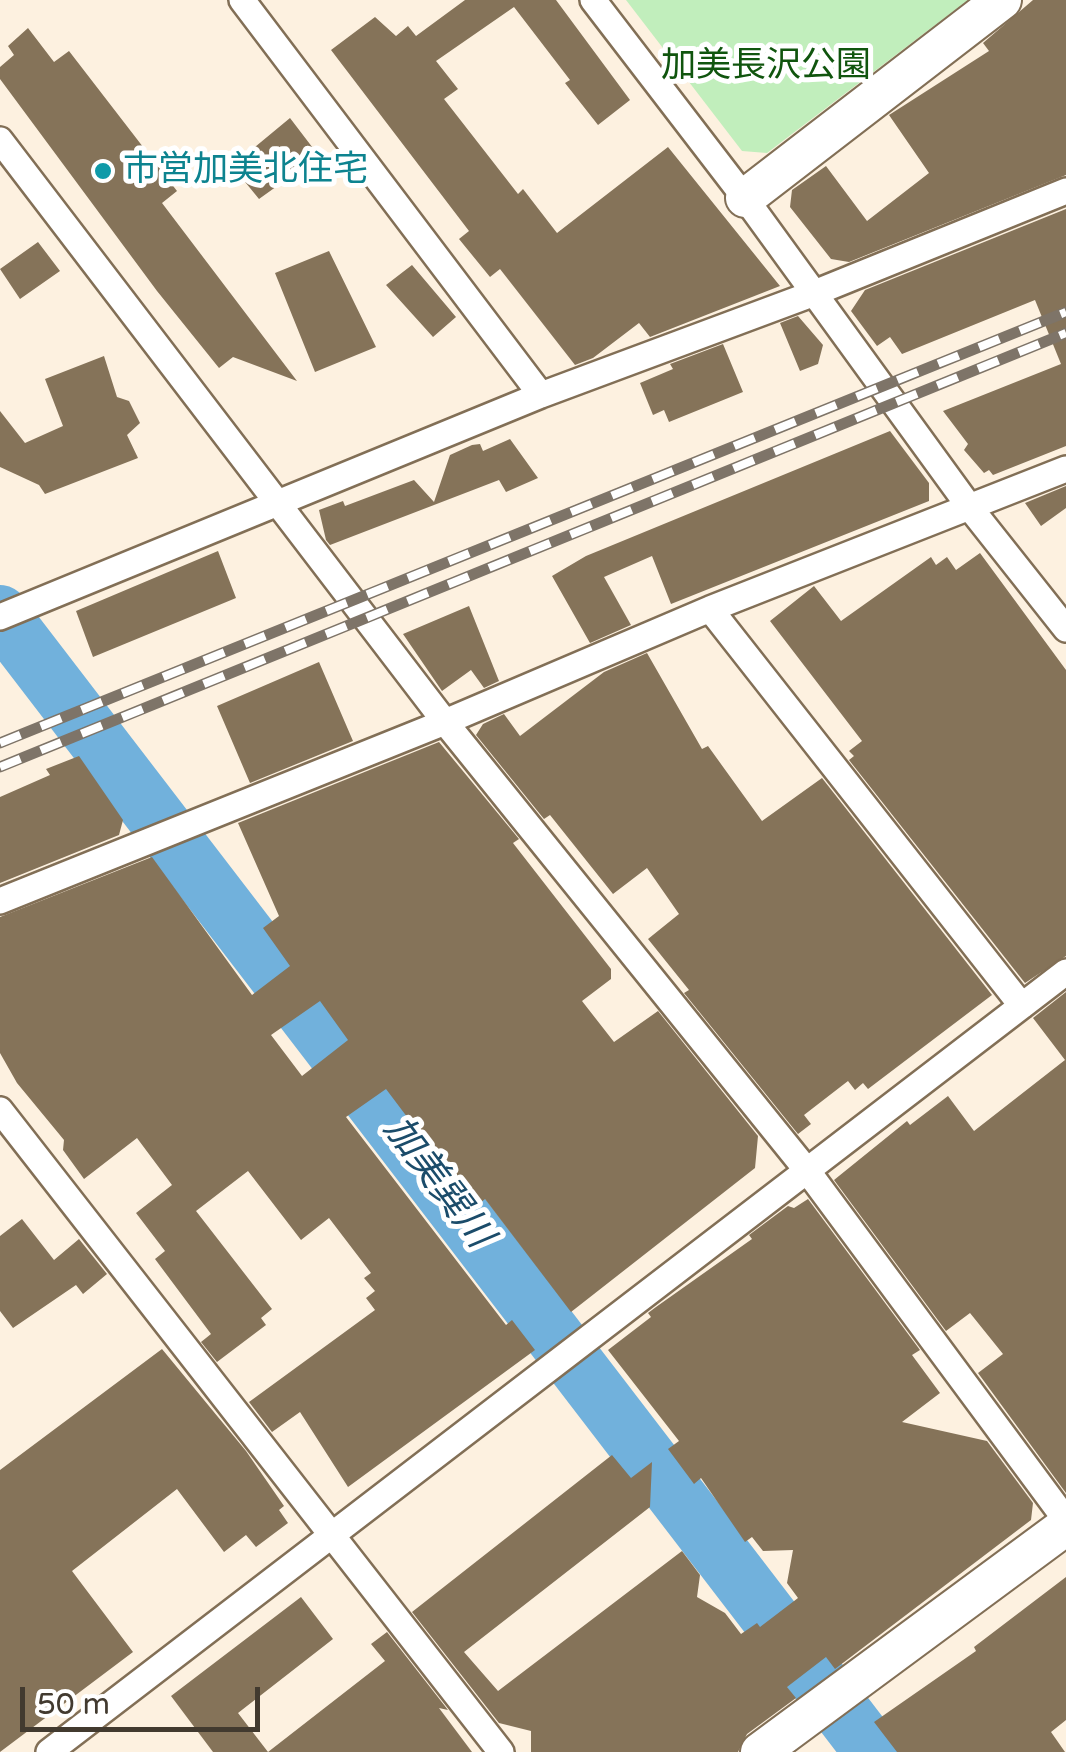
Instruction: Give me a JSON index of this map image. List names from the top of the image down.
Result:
{
  "water": ["加美巽川"],
  "parks": ["加美長沢公園"],
  "places": ["市営加美北住宅"],
  "scale_bar": "50 m"
}
